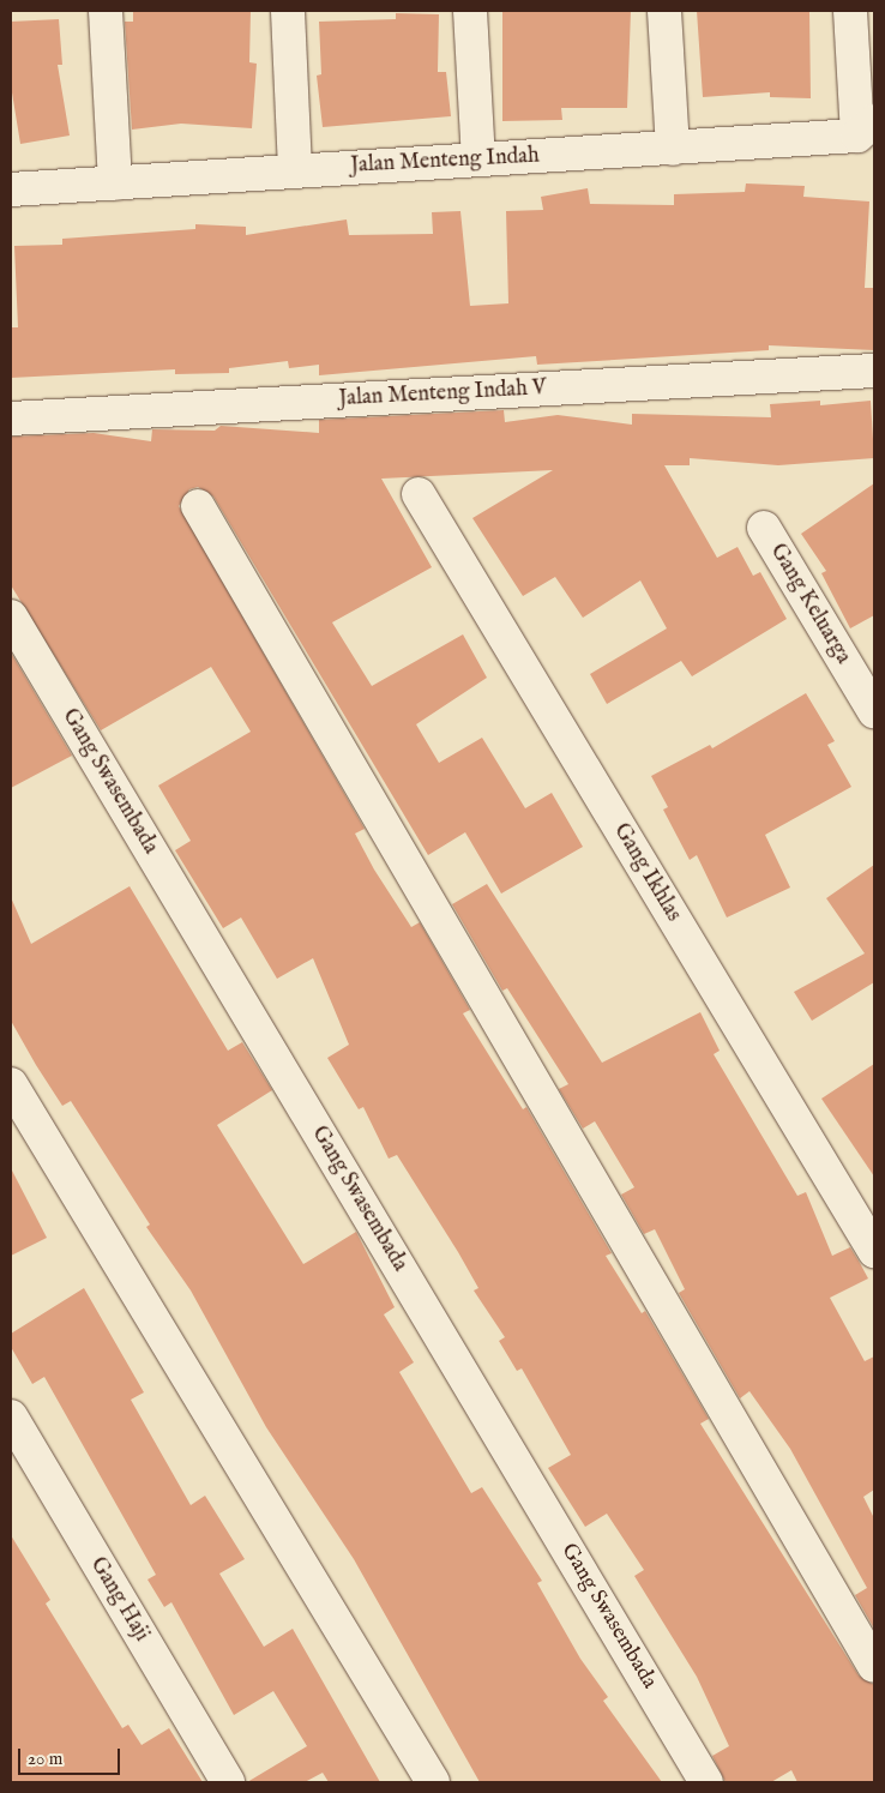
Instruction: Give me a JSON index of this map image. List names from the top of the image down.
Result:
{
  "streets": {
    "street": [
      "Jalan Menteng Indah",
      "Jalan Menteng Indah V",
      "Gang Keluarga",
      "Gang Swasembada",
      "Gang Ikhlas",
      "Gang Haji"
    ]
  },
  "scale_bar": "20 m"
}
